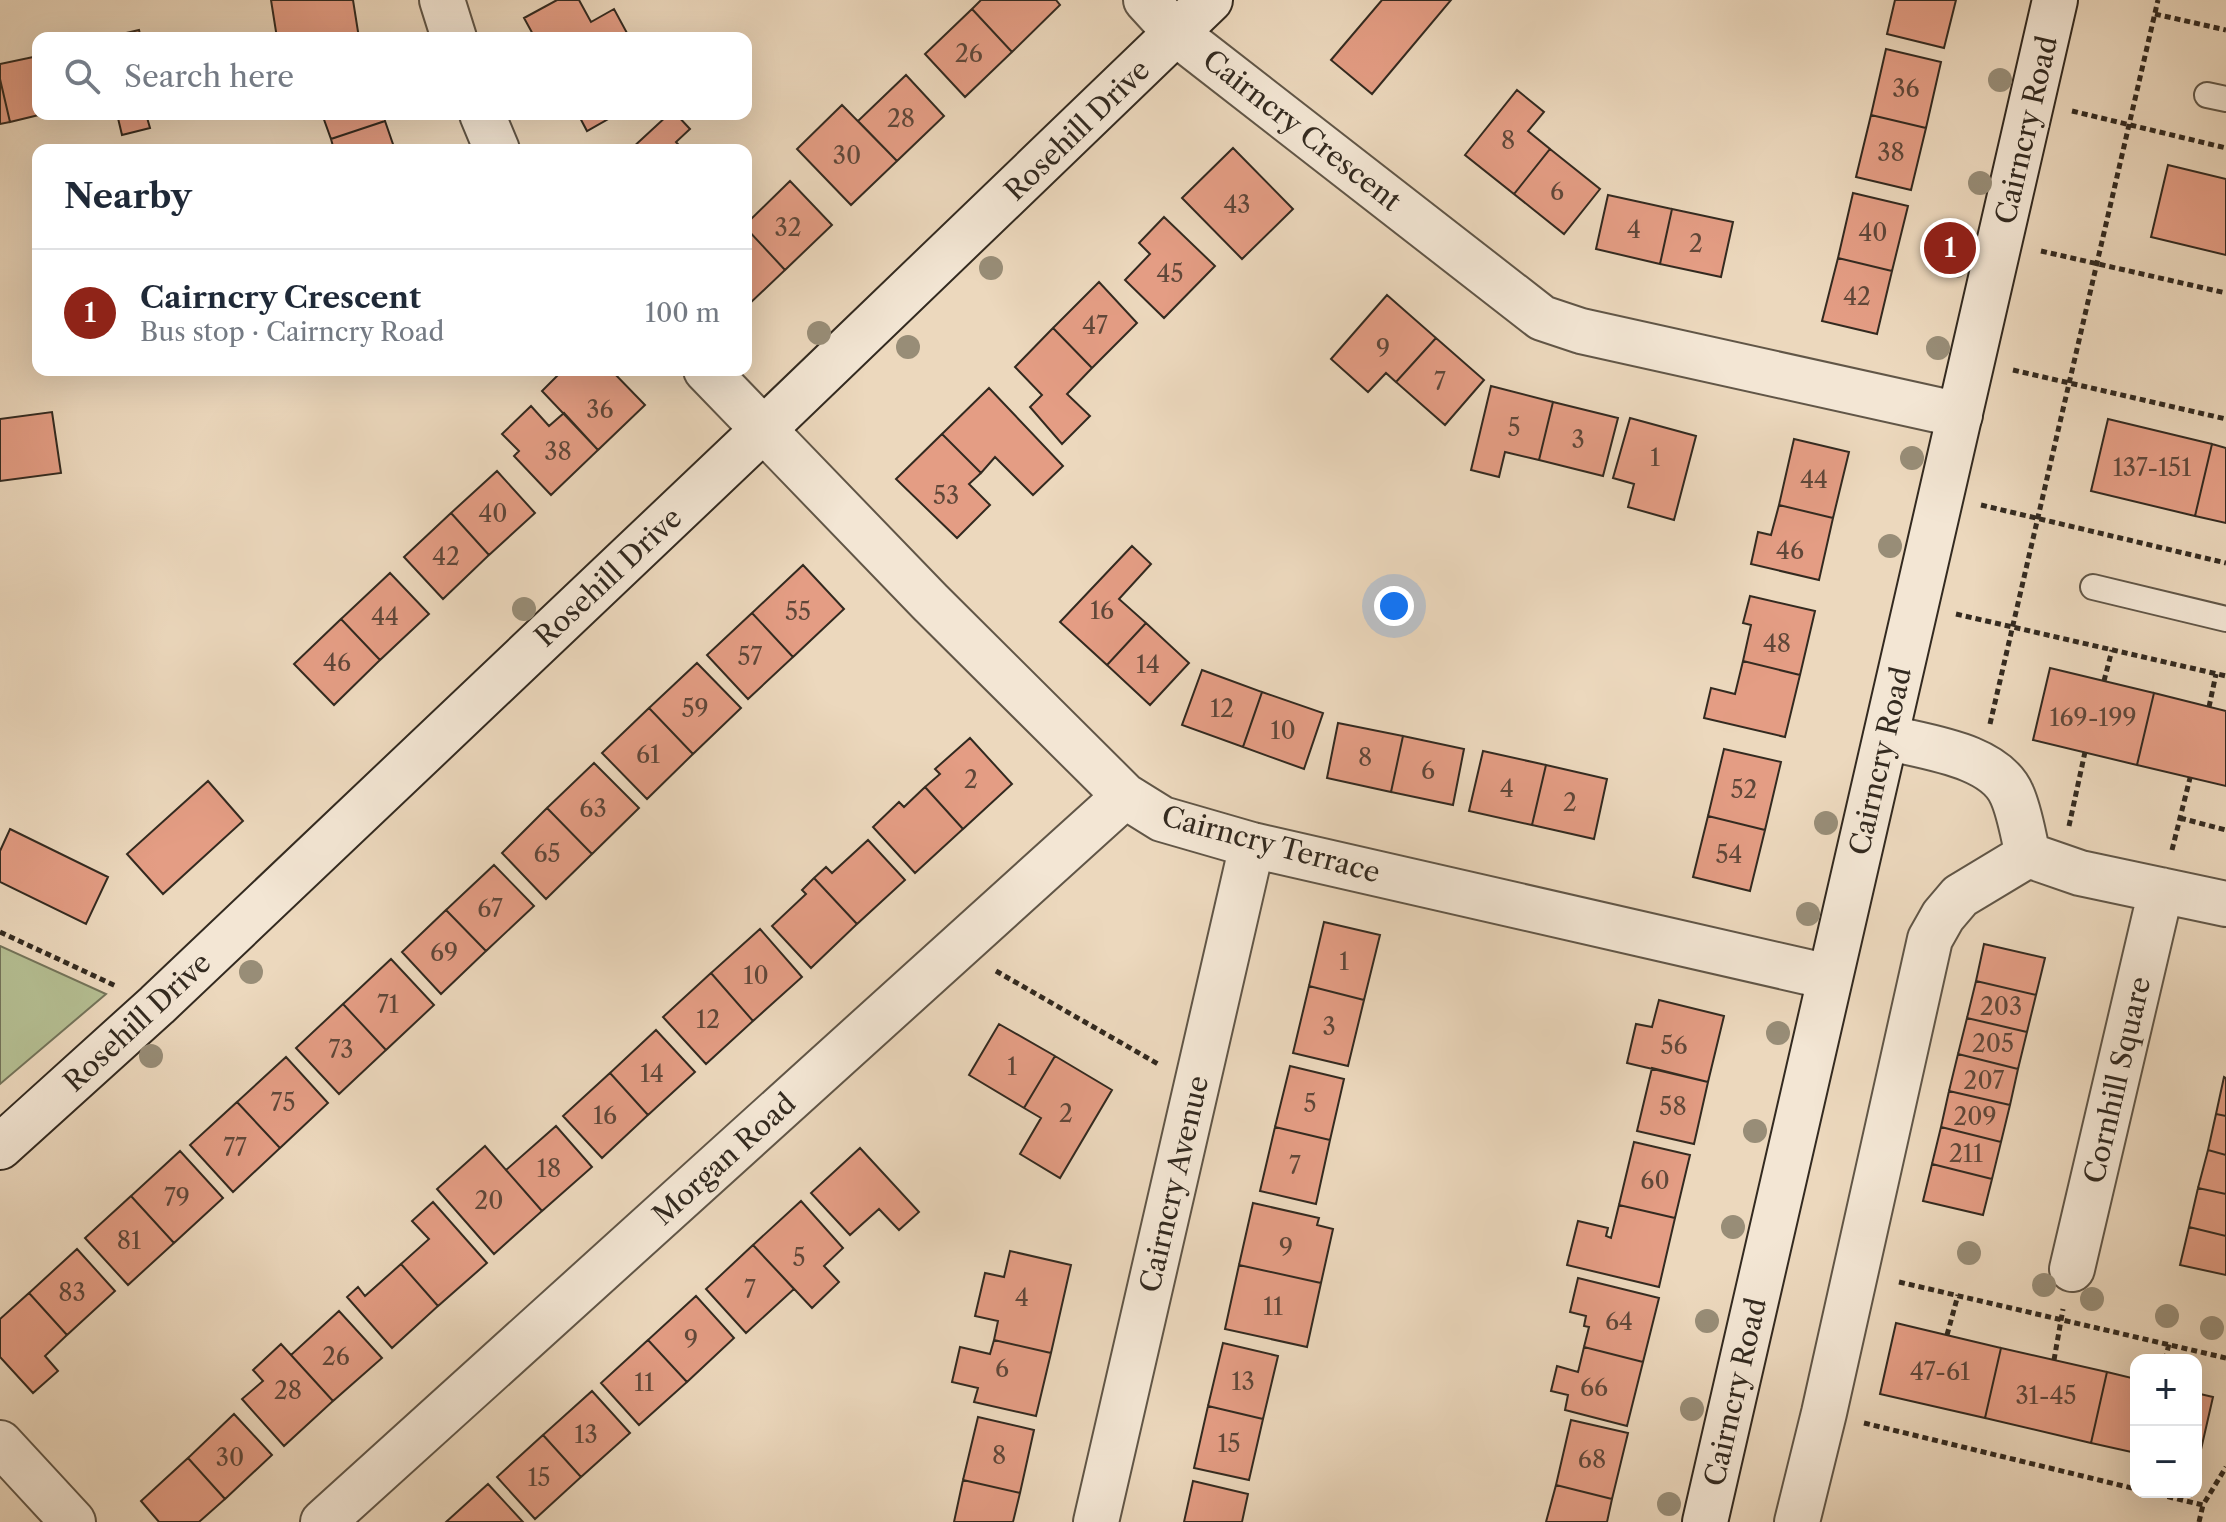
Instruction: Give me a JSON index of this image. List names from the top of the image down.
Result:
{
  "streets": {
    "street": [
      "Rosehill Drive",
      "Cairncry Crescent",
      "Cairncry Road",
      "Cairncry Terrace",
      "Cornhill Square",
      "Morgan Road",
      "Cairncry Avenue"
    ]
  },
  "crossings": [
    ["Rosehill Drive", "Cairncry Crescent"],
    ["Rosehill Drive", "Cairncry Terrace"],
    ["Cairncry Crescent", "Cairncry Road"],
    ["Cairncry Road", "Cairncry Terrace"],
    ["Cairncry Terrace", "Morgan Road"],
    ["Cairncry Terrace", "Cairncry Avenue"]
  ],
  "house_numbers": [
    "26",
    "36",
    "28",
    "8",
    "38",
    "30",
    "6",
    "43",
    "32",
    "4",
    "40",
    "2",
    "45",
    "42",
    "47",
    "9",
    "7",
    "36",
    "5",
    "3",
    "38",
    "1",
    "137-151",
    "44",
    "53",
    "40",
    "46",
    "42",
    "16",
    "55",
    "44",
    "48",
    "57",
    "46",
    "14",
    "59",
    "12",
    "169-199",
    "10",
    "61",
    "8",
    "6",
    "2",
    "4",
    "52",
    "2",
    "63",
    "65",
    "54",
    "67",
    "69",
    "1",
    "10",
    "71",
    "203",
    "12",
    "3",
    "205",
    "56",
    "73",
    "1",
    "14",
    "207",
    "75",
    "5",
    "58",
    "2",
    "16",
    "209",
    "77",
    "211",
    "7",
    "18",
    "60",
    "79",
    "20",
    "81",
    "9",
    "5",
    "7",
    "83",
    "4",
    "11",
    "64",
    "9",
    "26",
    "6",
    "47-61",
    "13",
    "11",
    "66",
    "28",
    "31-45",
    "13",
    "15",
    "8",
    "30",
    "68",
    "15"
  ],
  "page": {
    "search": "Search here",
    "heading": "Nearby",
    "pins": "1",
    "list": [
      {
        "mark": "1",
        "name": "Cairncry Crescent",
        "note": "Bus stop · Cairncry Road",
        "value": "100 m"
      }
    ],
    "map_buttons": ["+", "−"]
  }
}
